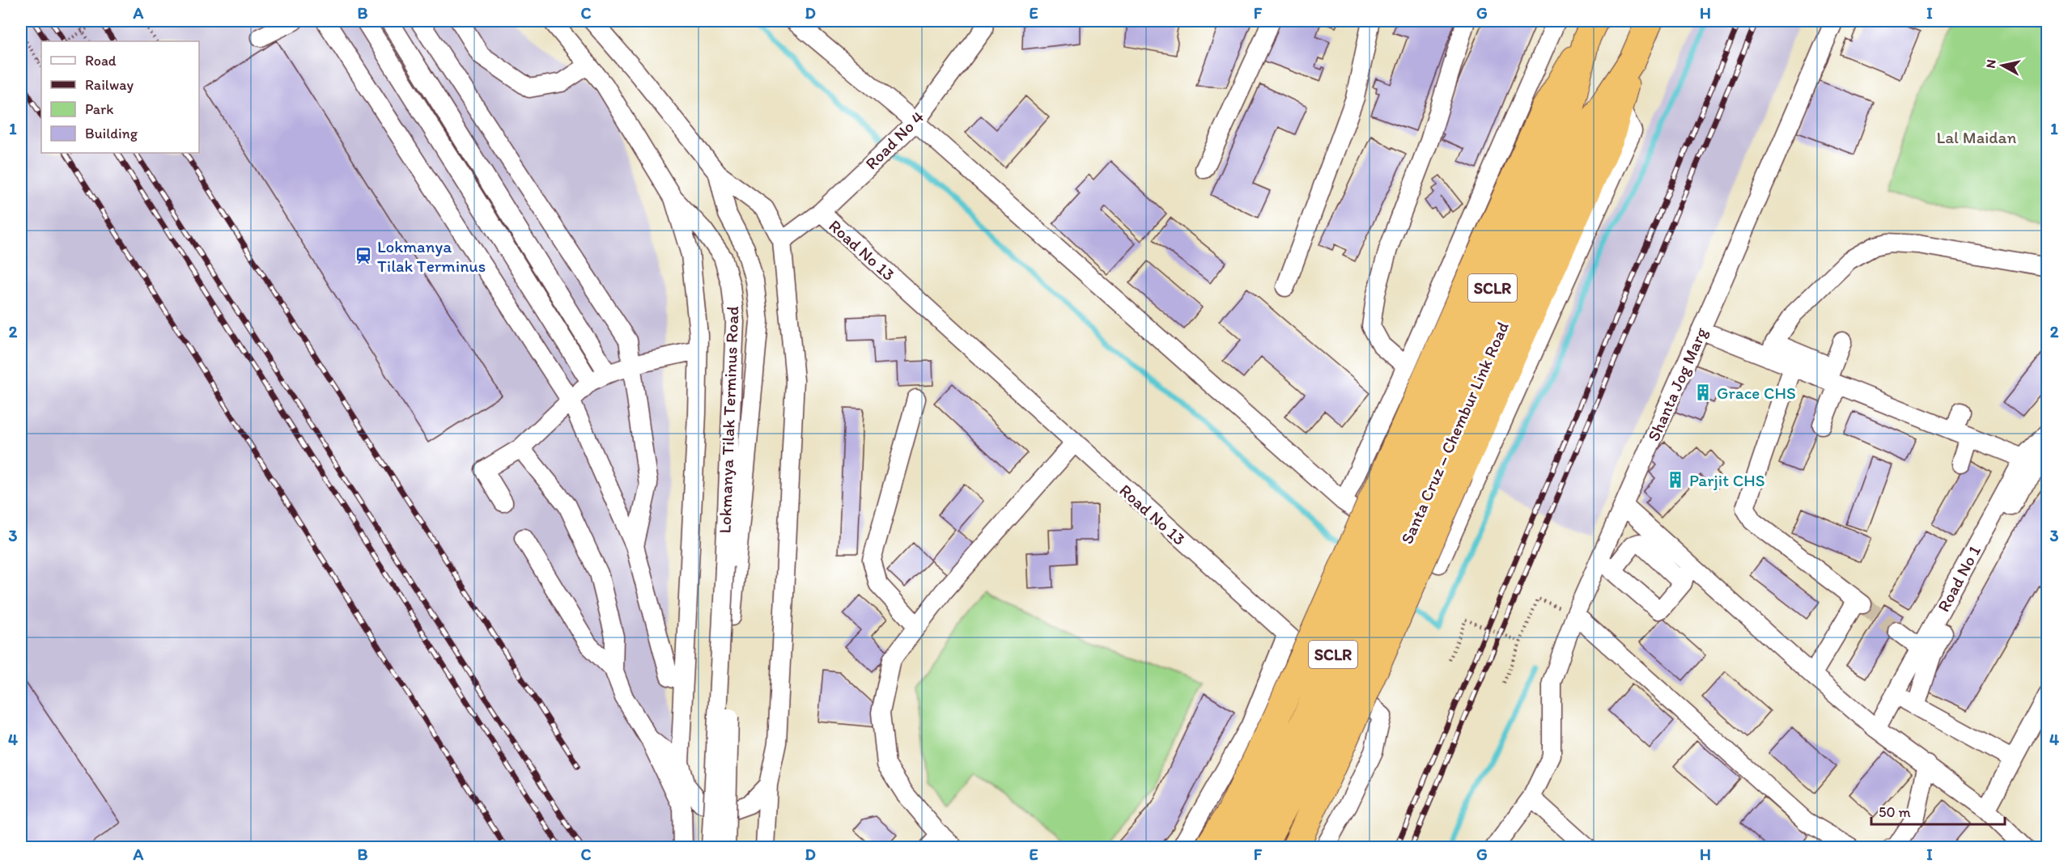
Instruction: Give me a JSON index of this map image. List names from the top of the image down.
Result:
{
  "streets": {
    "highway": ["SCLR", "Santa Cruz – Chembur Link Road"],
    "street": [
      "Road No 4",
      "Road No 13",
      "Shanta Jog Marg",
      "Lokmanya Tilak Terminus Road",
      "Road No 1"
    ]
  },
  "crossings": [
    ["Road No 4", "Road No 13"]
  ],
  "parks": ["Lal Maidan"],
  "places": {
    "station": ["Lokmanya Tilak Terminus"],
    "building": ["Grace CHS", "Parjit CHS"]
  },
  "legend": [
    "Road",
    "Railway",
    "Park",
    "Building"
  ],
  "scale_bar": "50 m",
  "north": "left",
  "grid": {
    "columns": [
      "A",
      "B",
      "C",
      "D",
      "E",
      "F",
      "G",
      "H",
      "I"
    ],
    "rows": [
      "1",
      "2",
      "3",
      "4"
    ]
  }
}
